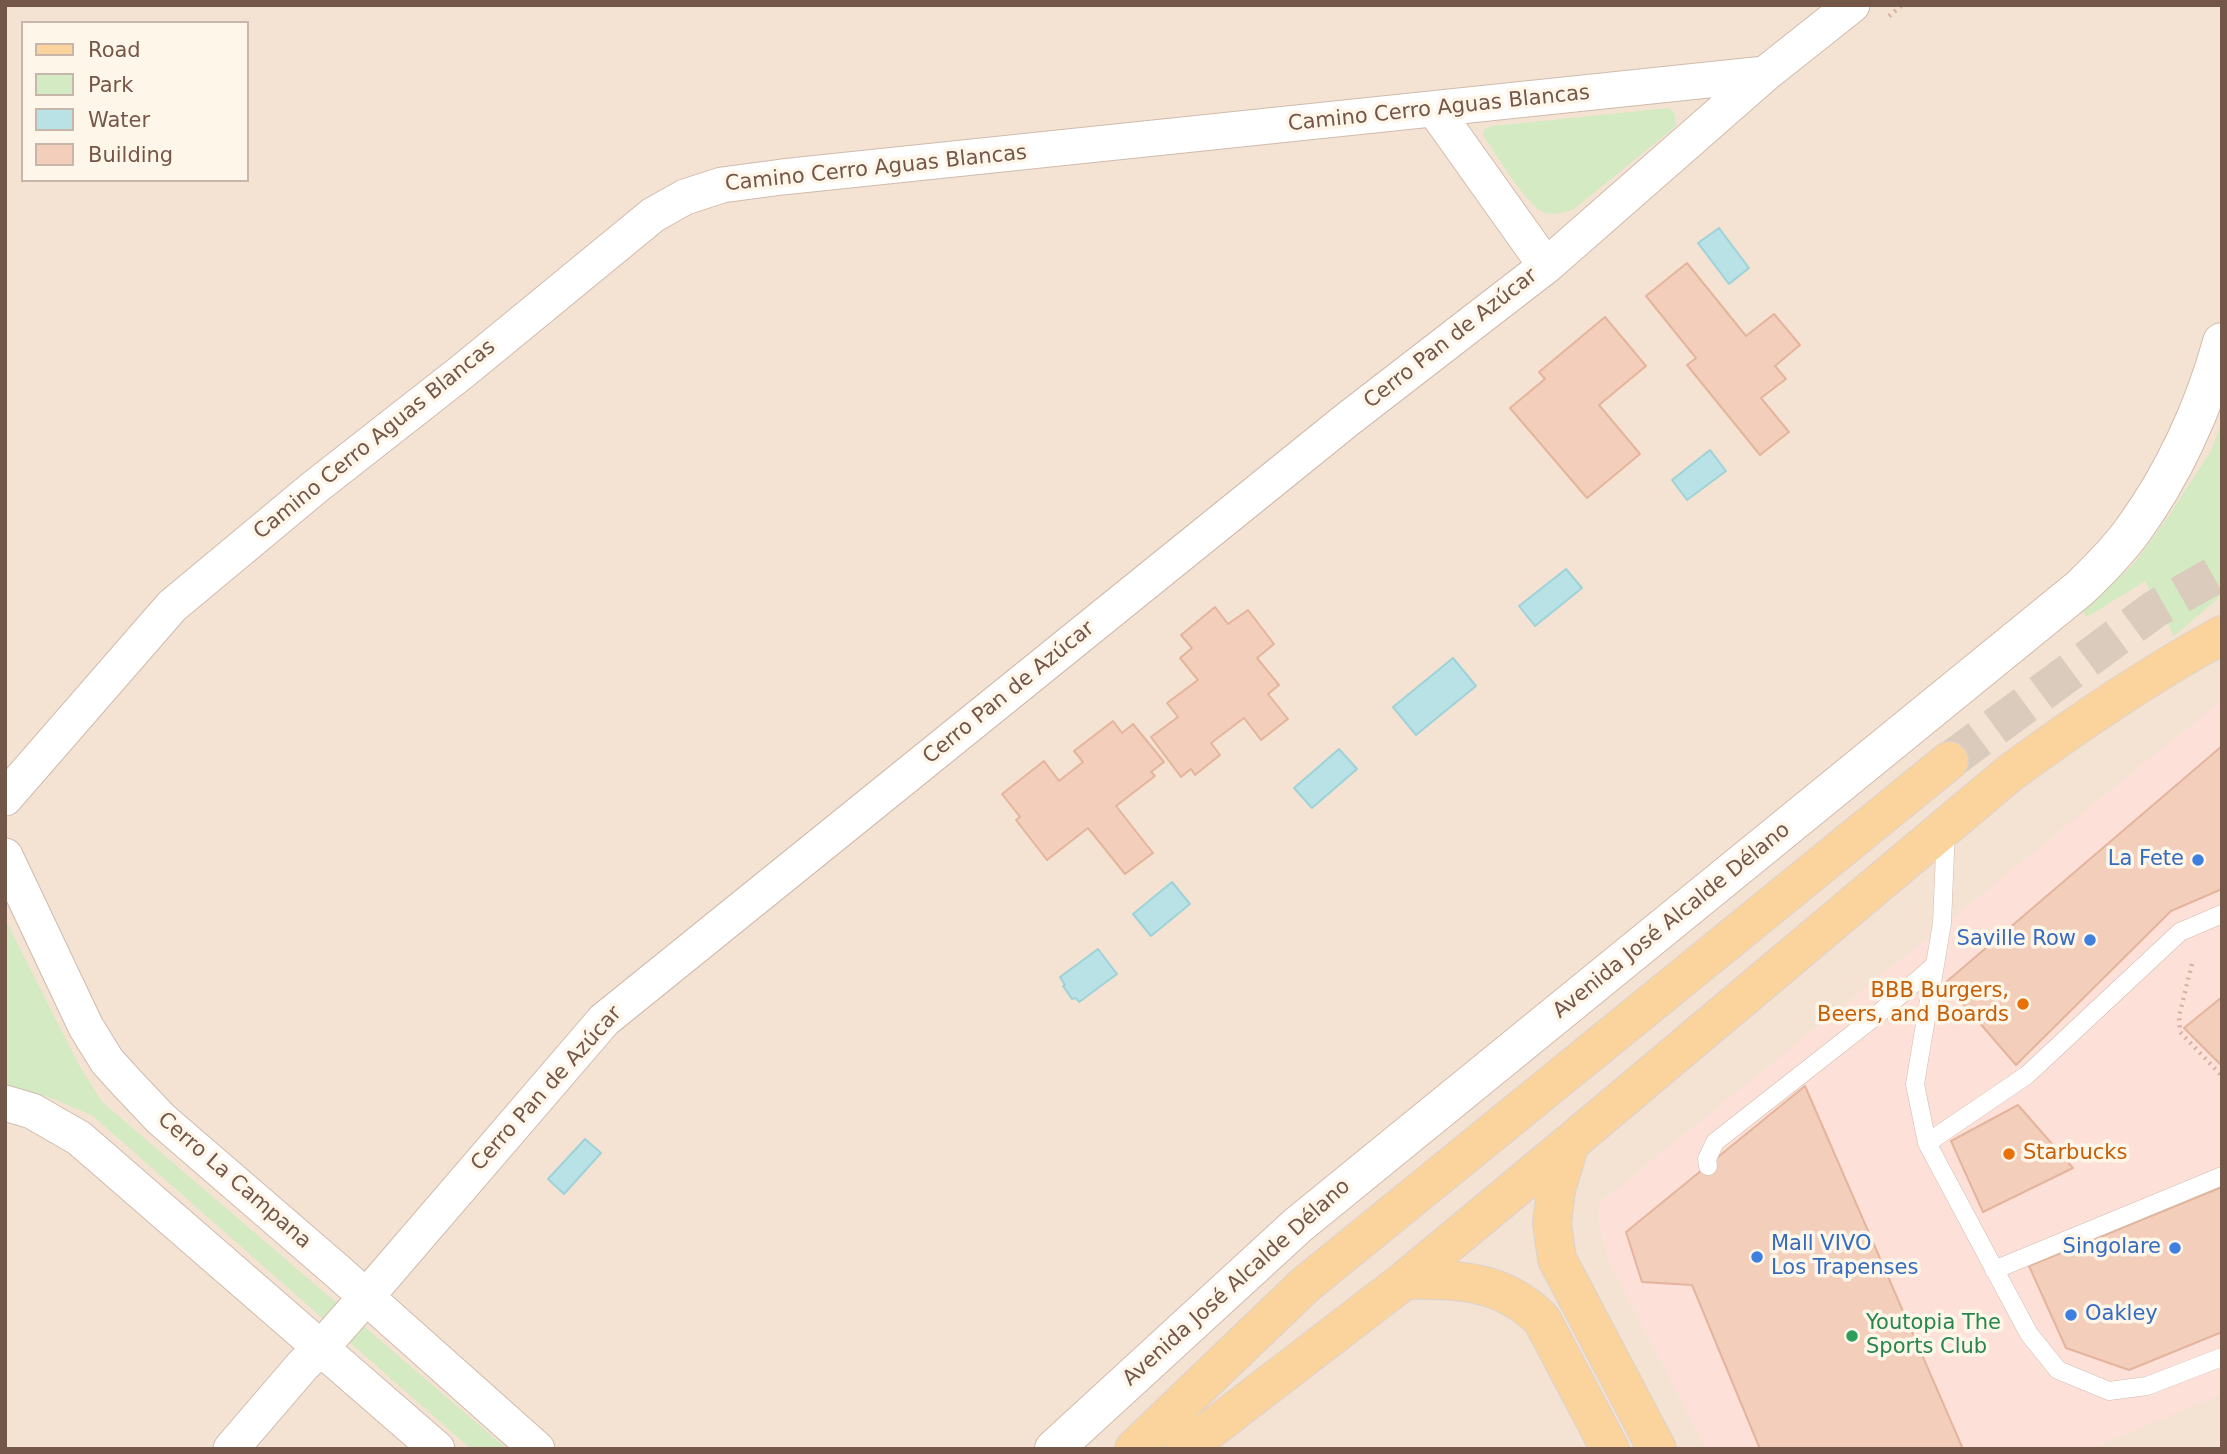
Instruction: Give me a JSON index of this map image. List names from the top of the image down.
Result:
{
  "streets": {
    "main road": ["Avenida José Alcalde Délano"],
    "street": ["Camino Cerro Aguas Blancas", "Cerro Pan de Azúcar", "Cerro La Campana"]
  },
  "crossings": [
    ["Camino Cerro Aguas Blancas", "Cerro Pan de Azúcar"],
    ["Cerro Pan de Azúcar", "Cerro La Campana"]
  ],
  "places": [
    "La Fete",
    "Saville Row",
    "BBB Burgers, Beers, and Boards",
    "Starbucks",
    "Singolare",
    "Mall VIVO Los Trapenses",
    "Oakley",
    "Youtopia The Sports Club"
  ],
  "legend": [
    "Road",
    "Park",
    "Water",
    "Building"
  ]
}
